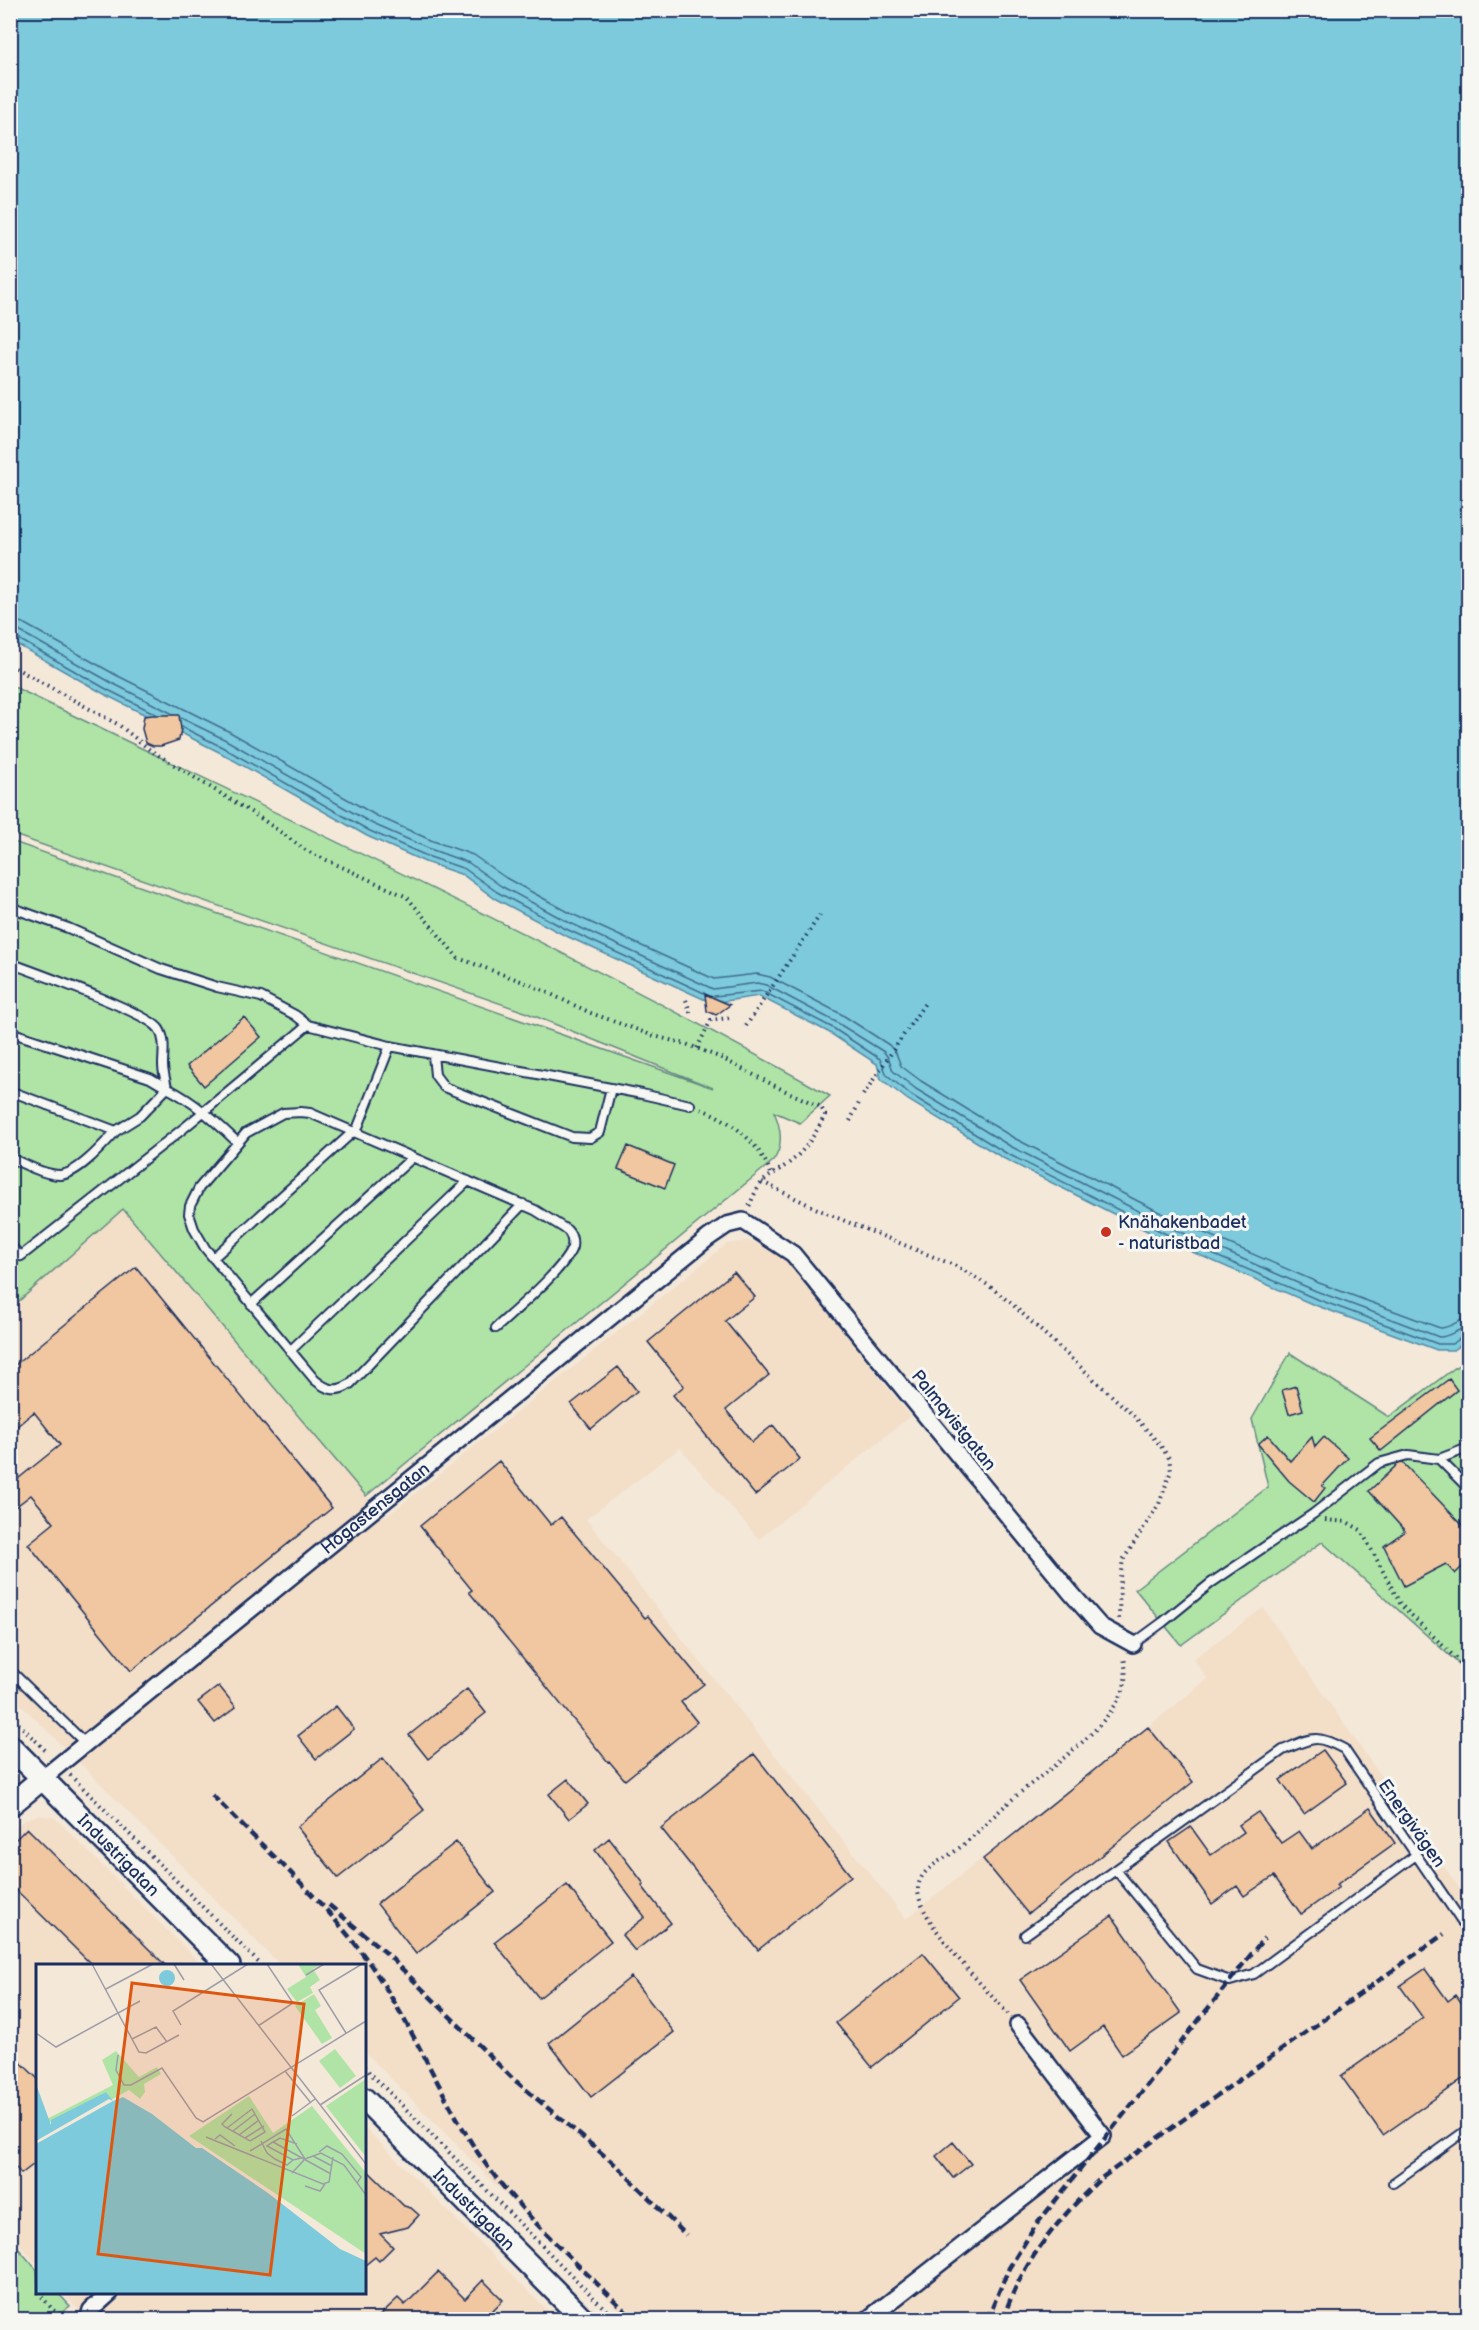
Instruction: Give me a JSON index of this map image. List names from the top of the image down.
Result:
{
  "streets": {
    "street": ["Palmqvistgatan", "Högastensgatan", "Industrigatan"],
    "lane": ["Energivägen"]
  },
  "crossings": [
    ["Palmqvistgatan", "Högastensgatan"],
    ["Högastensgatan", "Industrigatan"]
  ],
  "places": ["Knähakenbadet - naturistbad"]
}
